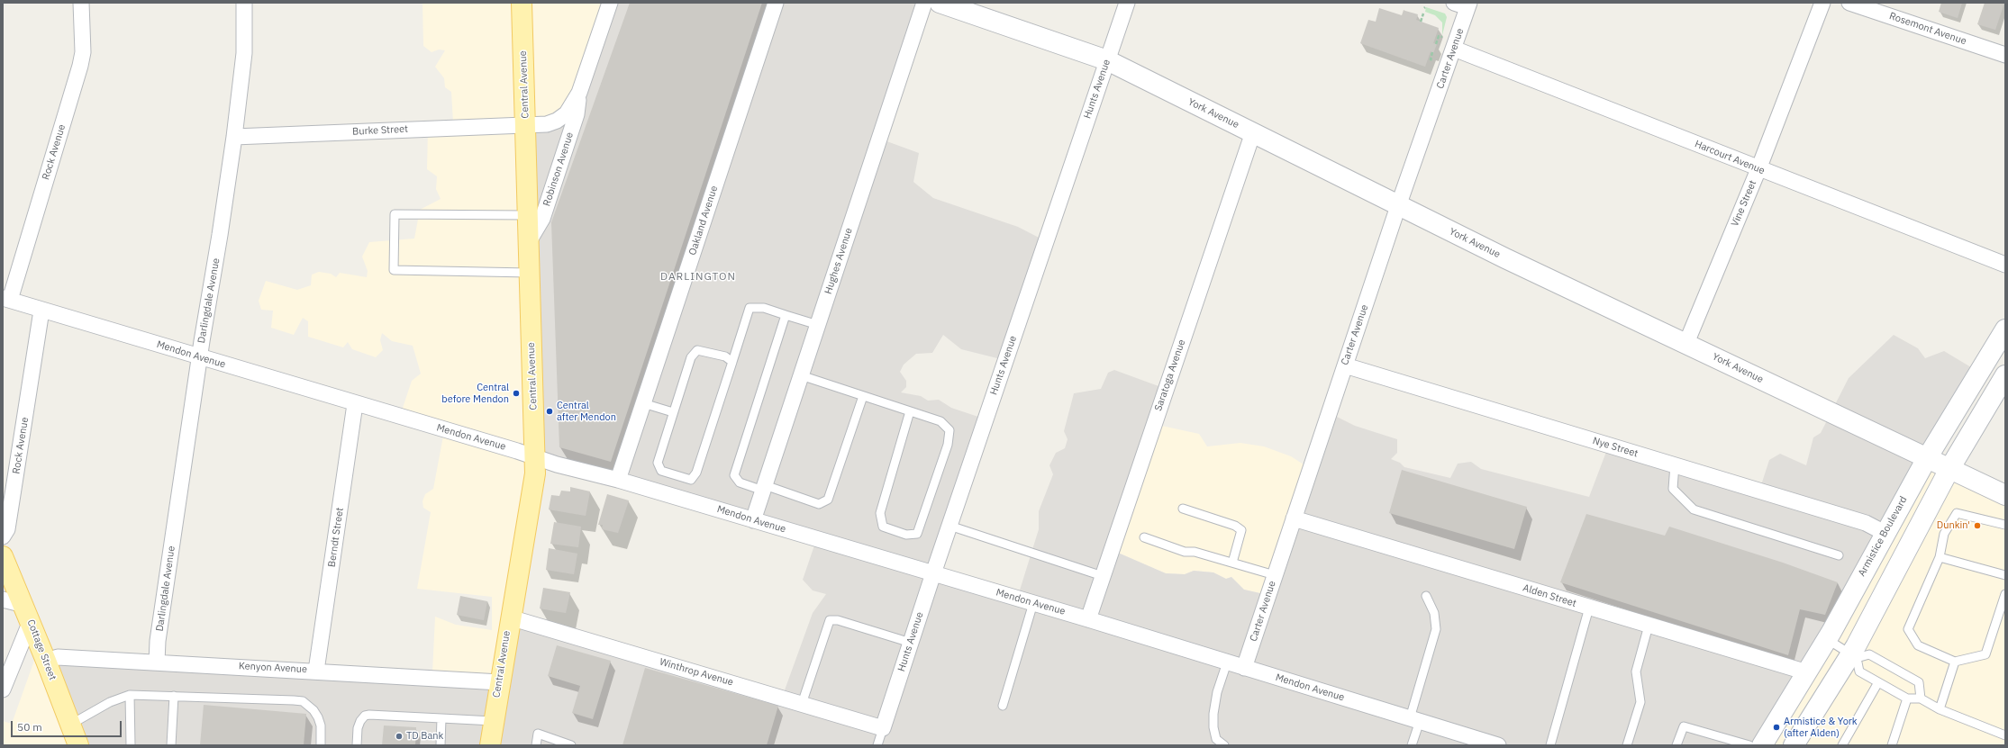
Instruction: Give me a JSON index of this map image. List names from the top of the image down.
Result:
{
  "streets": {
    "main road": ["Central Avenue", "Cottage Street"],
    "street": [
      "Rosemont Avenue",
      "Carter Avenue",
      "Hunts Avenue",
      "York Avenue",
      "Burke Street",
      "Rock Avenue",
      "Harcourt Avenue",
      "Robinson Avenue",
      "Vine Street",
      "Oakland Avenue",
      "Hughes Avenue",
      "Darlingdale Avenue",
      "Mendon Avenue",
      "Saratoga Avenue",
      "Nye Street",
      "Armistice Boulevard",
      "Berndt Street",
      "Alden Street",
      "Kenyon Avenue",
      "Winthrop Avenue"
    ]
  },
  "crossings": [
    ["Carter Avenue", "York Avenue"],
    ["Carter Avenue", "Harcourt Avenue"],
    ["Carter Avenue", "Mendon Avenue"],
    ["Carter Avenue", "Nye Street"],
    ["Carter Avenue", "Alden Street"],
    ["Central Avenue", "Burke Street"],
    ["Central Avenue", "Robinson Avenue"],
    ["Central Avenue", "Mendon Avenue"],
    ["Central Avenue", "Kenyon Avenue"],
    ["Central Avenue", "Winthrop Avenue"],
    ["Hunts Avenue", "York Avenue"],
    ["Hunts Avenue", "Mendon Avenue"],
    ["Hunts Avenue", "Winthrop Avenue"],
    ["York Avenue", "Vine Street"],
    ["York Avenue", "Saratoga Avenue"],
    ["York Avenue", "Armistice Boulevard"],
    ["Burke Street", "Robinson Avenue"],
    ["Burke Street", "Darlingdale Avenue"],
    ["Rock Avenue", "Mendon Avenue"],
    ["Harcourt Avenue", "Vine Street"],
    ["Oakland Avenue", "Mendon Avenue"],
    ["Hughes Avenue", "Mendon Avenue"],
    ["Darlingdale Avenue", "Mendon Avenue"],
    ["Darlingdale Avenue", "Kenyon Avenue"],
    ["Mendon Avenue", "Saratoga Avenue"],
    ["Mendon Avenue", "Berndt Street"],
    ["Nye Street", "Armistice Boulevard"],
    ["Armistice Boulevard", "Alden Street"],
    ["Berndt Street", "Kenyon Avenue"],
    ["Cottage Street", "Kenyon Avenue"]
  ],
  "districts": ["DARLINGTON"],
  "places": [
    "Central before Mendon",
    "Central after Mendon",
    "Dunkin'",
    "Armistice & York (after Alden)",
    "TD Bank"
  ],
  "scale_bar": "50 m"
}
